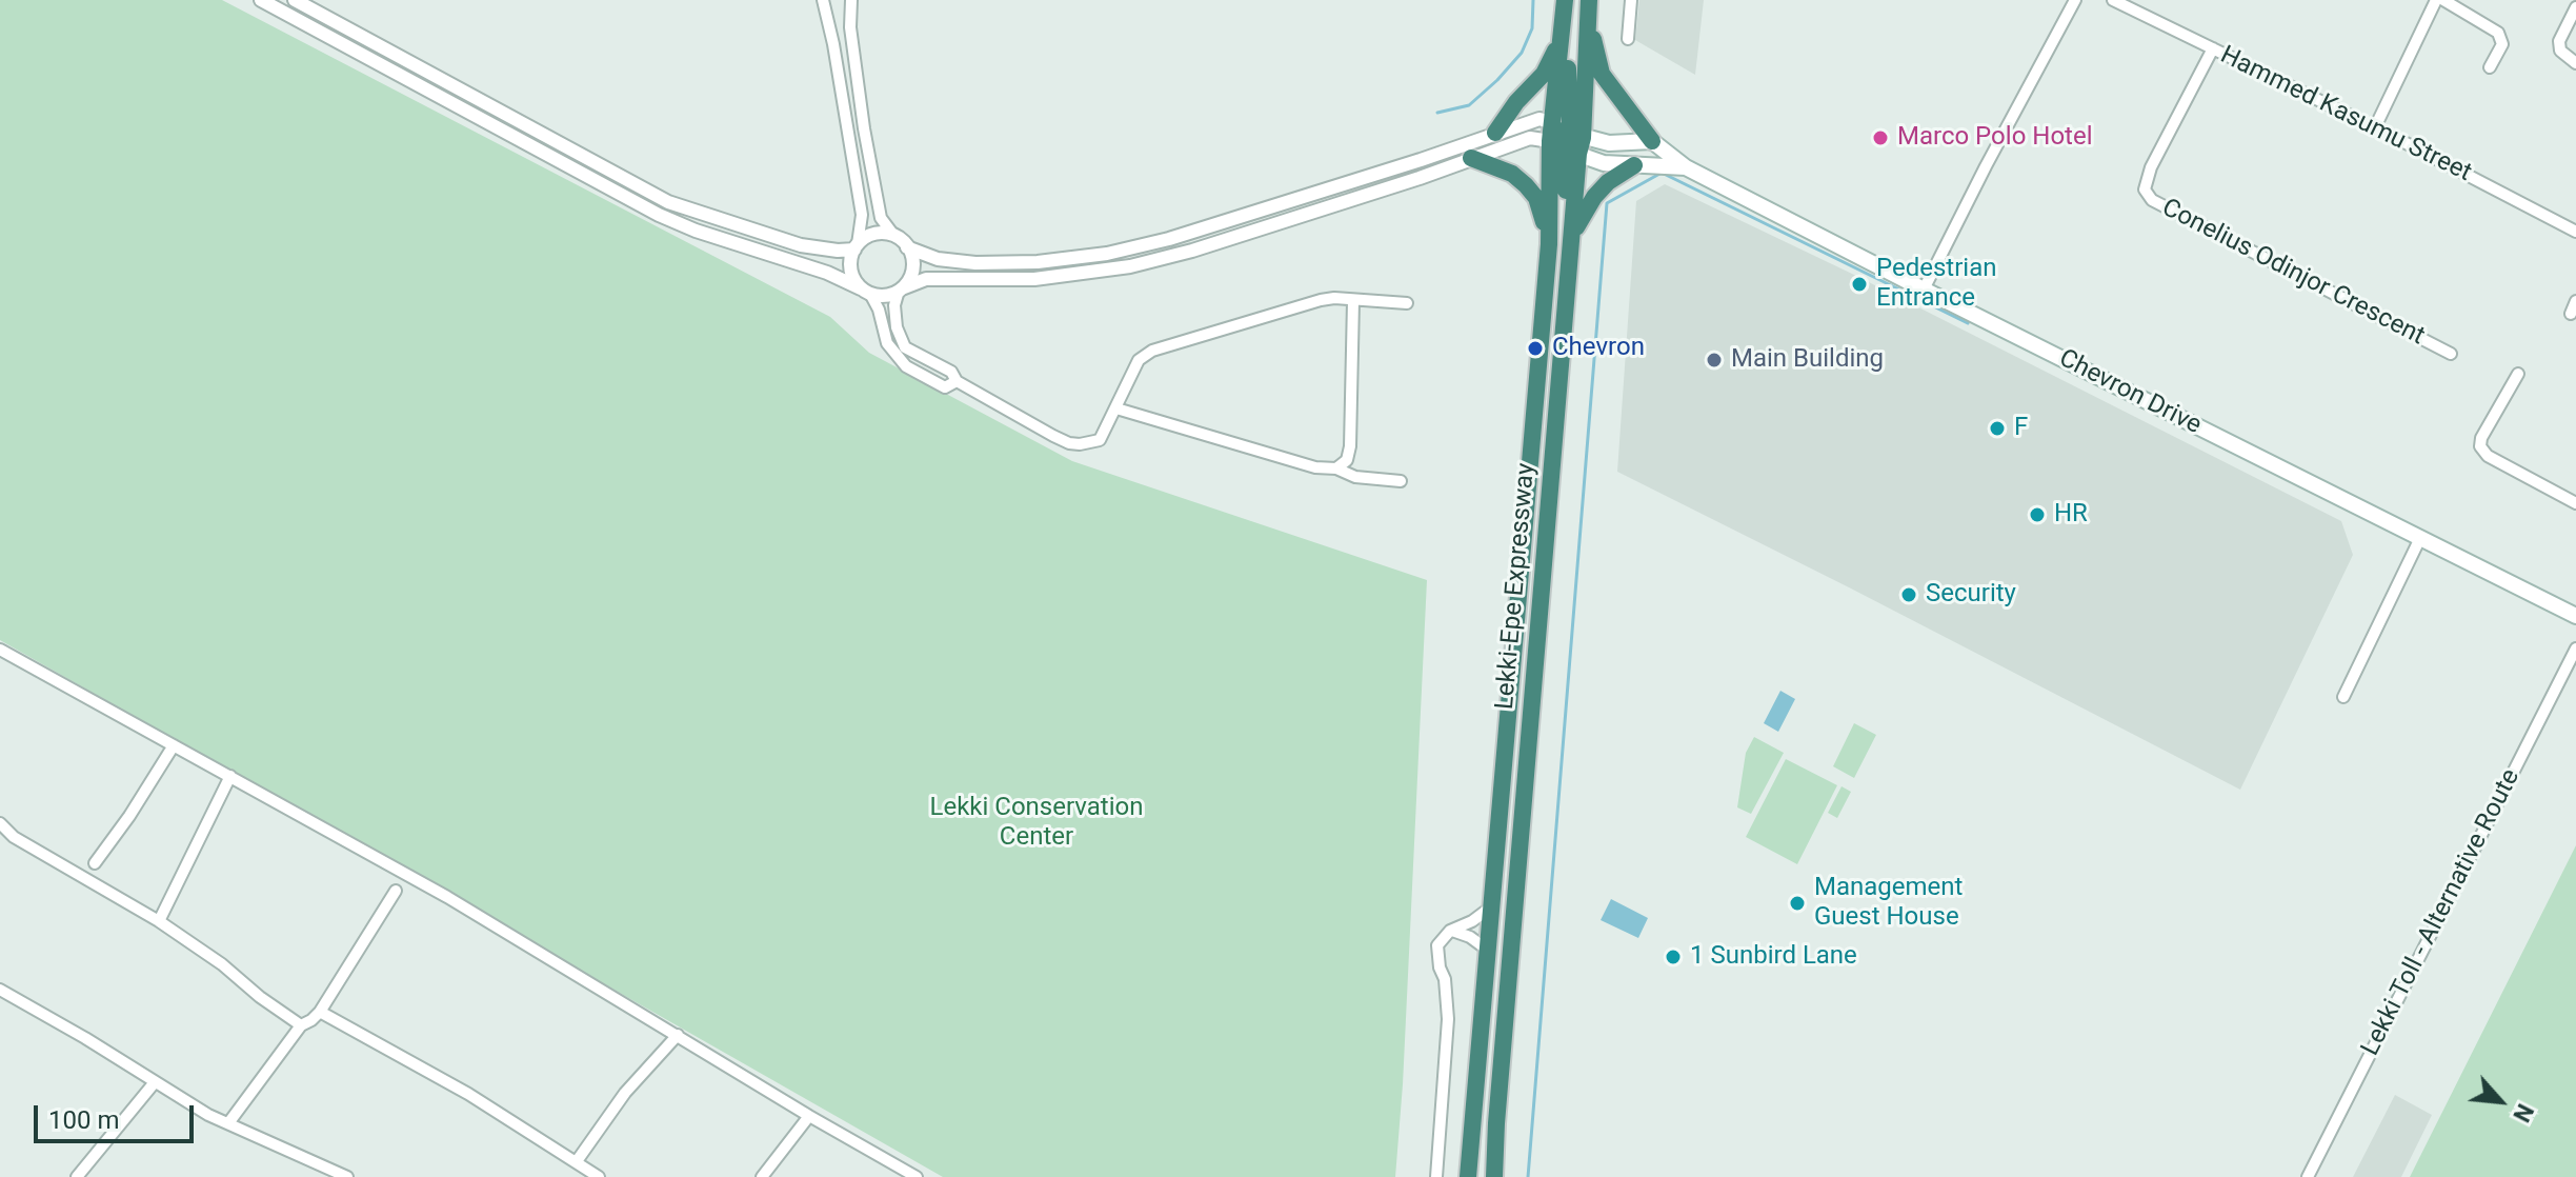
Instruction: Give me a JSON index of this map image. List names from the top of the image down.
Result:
{
  "streets": {
    "highway": ["Lekki-Epe Expressway"],
    "main road": ["Chevron Drive"],
    "street": ["Hammed Kasumu Street", "Conelius Odinjor Crescent", "Lekki Toll - Alternative Route"]
  },
  "crossings": [
    ["Hammed Kasumu Street", "Conelius Odinjor Crescent"],
    ["Chevron Drive", "Lekki-Epe Expressway"]
  ],
  "parks": ["Lekki Conservation Center"],
  "places": [
    "Marco Polo Hotel",
    "Pedestrian Entrance",
    "Chevron",
    "Main Building",
    "F",
    "HR",
    "Security",
    "Management Guest House",
    "1 Sunbird Lane"
  ],
  "scale_bar": "100 m",
  "north": "bottom right"
}
